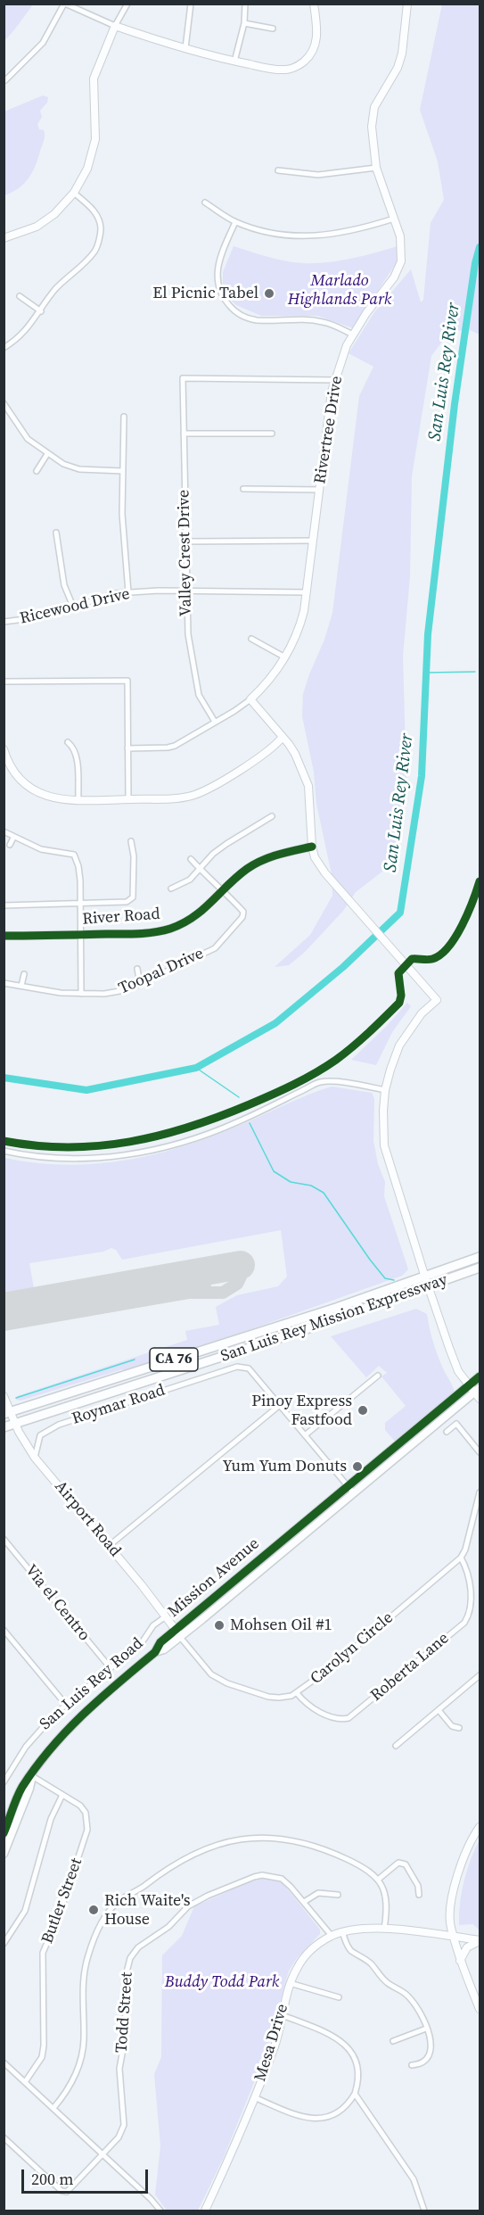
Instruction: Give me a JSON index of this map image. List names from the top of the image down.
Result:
{
  "streets": {
    "highway": ["San Luis Rey Mission Expressway", "CA 76"],
    "main road": ["Mission Avenue"],
    "street": [
      "Rivertree Drive",
      "Valley Crest Drive",
      "Ricewood Drive",
      "River Road",
      "Toopal Drive",
      "Roymar Road",
      "Airport Road",
      "Via el Centro",
      "Carolyn Circle",
      "Roberta Lane",
      "San Luis Rey Road",
      "Butler Street",
      "Todd Street",
      "Mesa Drive"
    ]
  },
  "crossings": [
    ["Rivertree Drive", "Valley Crest Drive"],
    ["Rivertree Drive", "Ricewood Drive"],
    ["Valley Crest Drive", "Ricewood Drive"],
    ["River Road", "Toopal Drive"],
    ["San Luis Rey Mission Expressway", "Airport Road"],
    ["Roymar Road", "Airport Road"],
    ["Roymar Road", "Mission Avenue"],
    ["Airport Road", "Mission Avenue"],
    ["Airport Road", "Carolyn Circle"],
    ["Airport Road", "San Luis Rey Road"],
    ["Mission Avenue", "Carolyn Circle"],
    ["Mission Avenue", "Butler Street"],
    ["Via el Centro", "San Luis Rey Road"],
    ["Carolyn Circle", "Roberta Lane"],
    ["Todd Street", "Mesa Drive"]
  ],
  "water": ["San Luis Rey River"],
  "parks": ["Marlado Highlands Park", "Buddy Todd Park"],
  "places": [
    "El Picnic Tabel",
    "Pinoy Express Fastfood",
    "Yum Yum Donuts",
    "Mohsen Oil #1",
    "Rich Waite's House"
  ],
  "scale_bar": "200 m"
}
